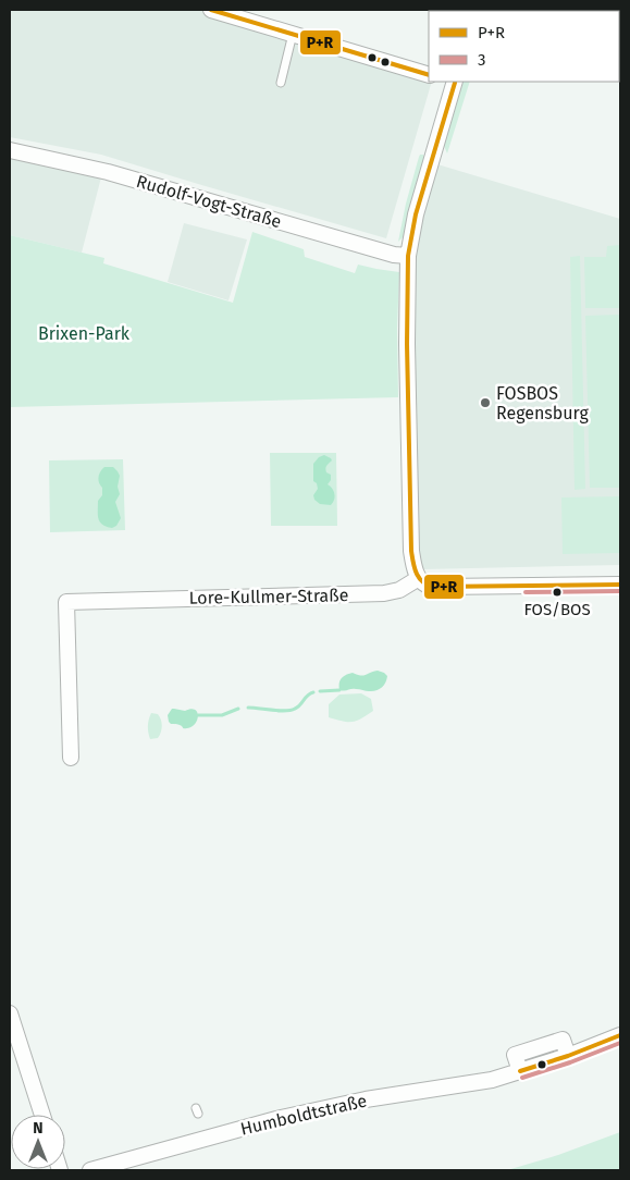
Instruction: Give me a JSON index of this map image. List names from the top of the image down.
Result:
{
  "streets": {
    "street": ["Rudolf-Vogt-Straße", "Lore-Kullmer-Straße", "Humboldtstraße"]
  },
  "parks": ["Brixen-Park"],
  "places": ["FOSBOS Regensburg", "FOS/BOS"],
  "lines": ["transit line P+R", "transit line 3"],
  "legend": ["P+R", "3"],
  "north": "top"
}
